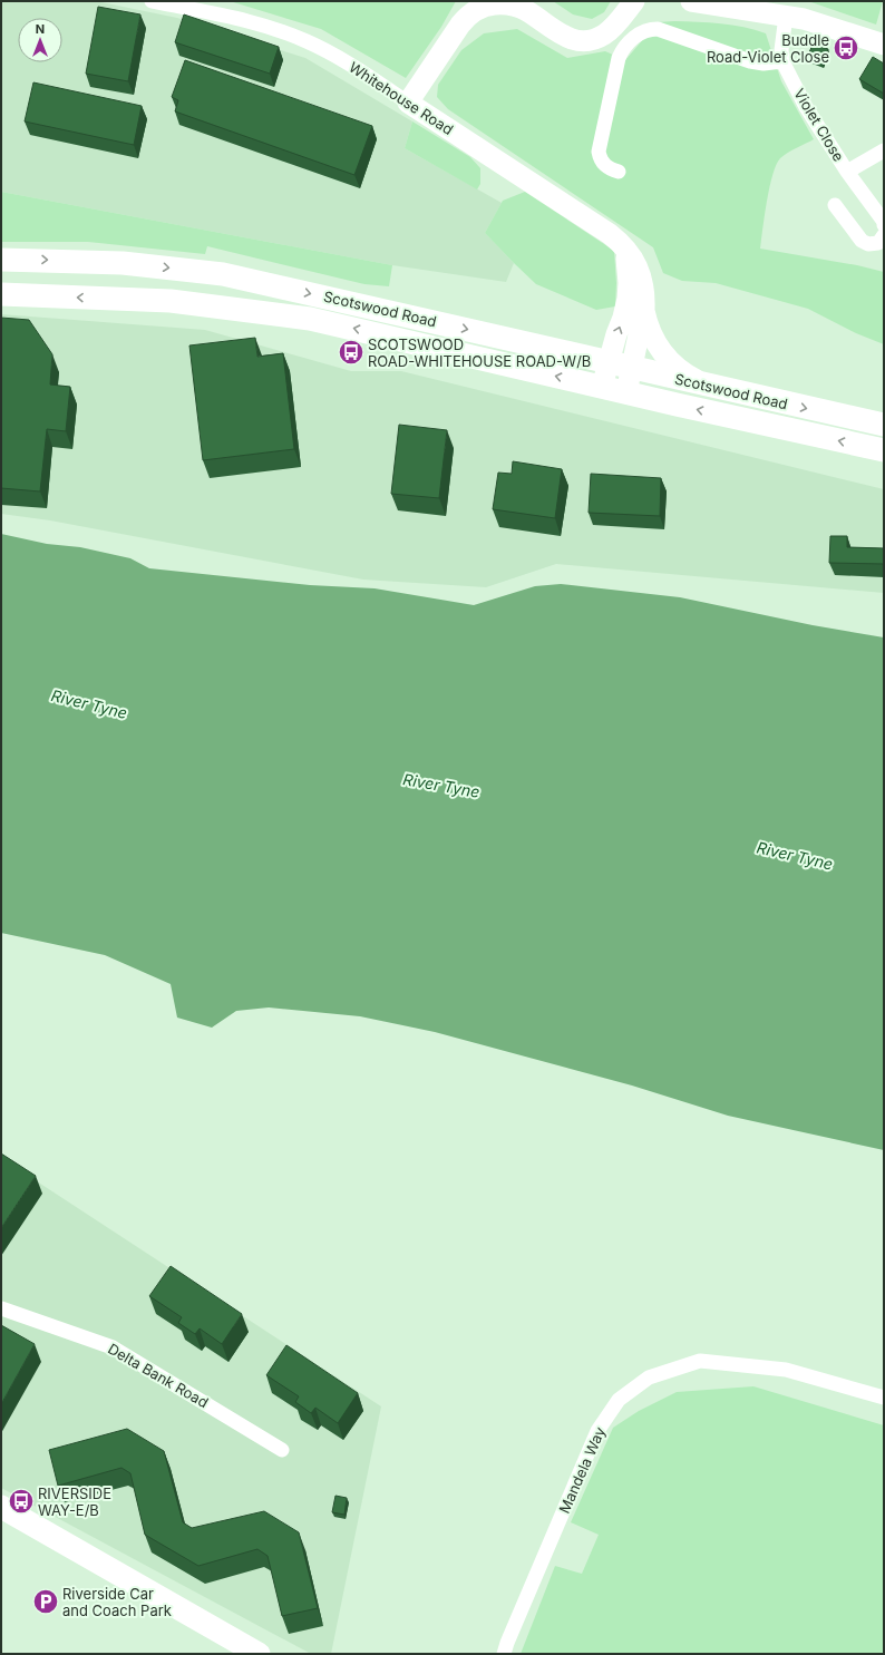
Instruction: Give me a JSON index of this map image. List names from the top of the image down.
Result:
{
  "streets": {
    "main road": ["Whitehouse Road", "Scotswood Road"],
    "street": ["Violet Close", "Delta Bank Road", "Mandela Way"]
  },
  "crossings": [
    ["Whitehouse Road", "Scotswood Road"]
  ],
  "water": ["River Tyne"],
  "places": {
    "bus stop": ["Buddle Road-Violet Close", "SCOTSWOOD ROAD-WHITEHOUSE ROAD-W/B", "RIVERSIDE WAY-E/B"],
    "parking": ["Riverside Car and Coach Park"]
  },
  "north": "top"
}
